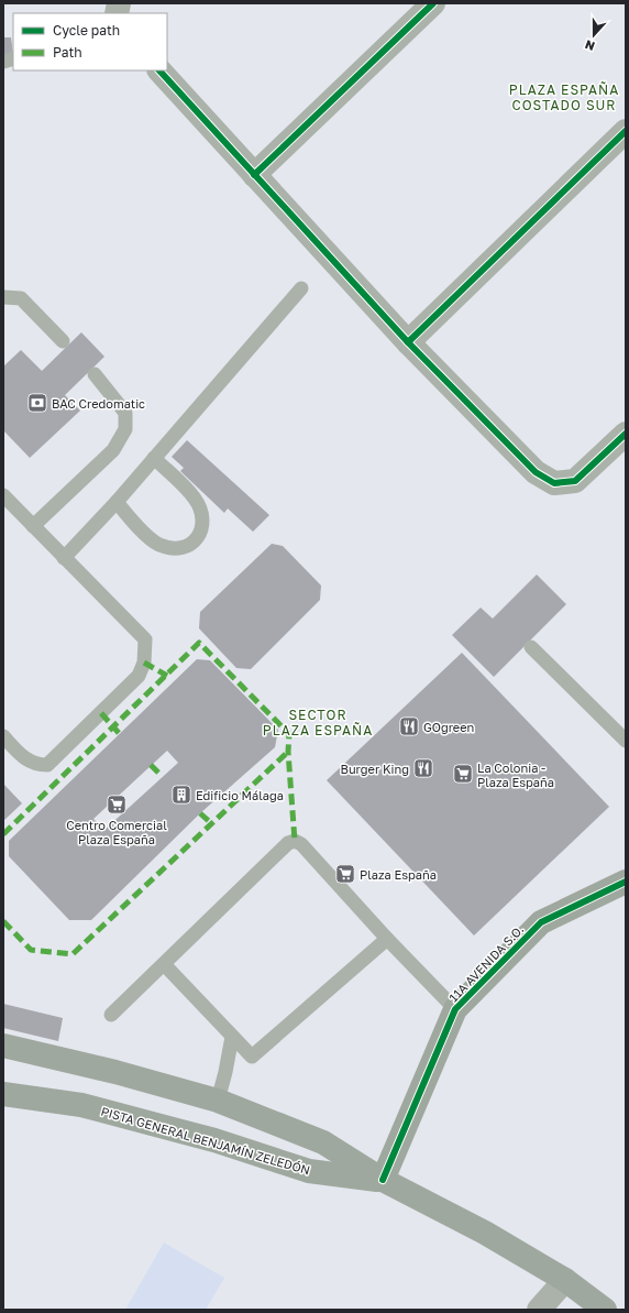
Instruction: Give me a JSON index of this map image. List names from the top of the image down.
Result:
{
  "streets": {
    "main road": ["11A AVENIDA S.O.", "PISTA GENERAL BENJAMÍN ZELEDÓN"]
  },
  "crossings": [
    ["11A AVENIDA S.O.", "PISTA GENERAL BENJAMÍN ZELEDÓN"]
  ],
  "districts": ["PLAZA ESPAÑA COSTADO SUR", "SECTOR PLAZA ESPAÑA"],
  "places": {
    "bank": ["BAC Credomatic"],
    "restaurant": ["GOgreen", "Burger King"],
    "supermarket": ["La Colonia - Plaza España", "Centro Comercial Plaza España", "Plaza España"],
    "building": ["Edificio Málaga"]
  },
  "legend": ["Cycle path", "Path"],
  "north": "bottom"
}
